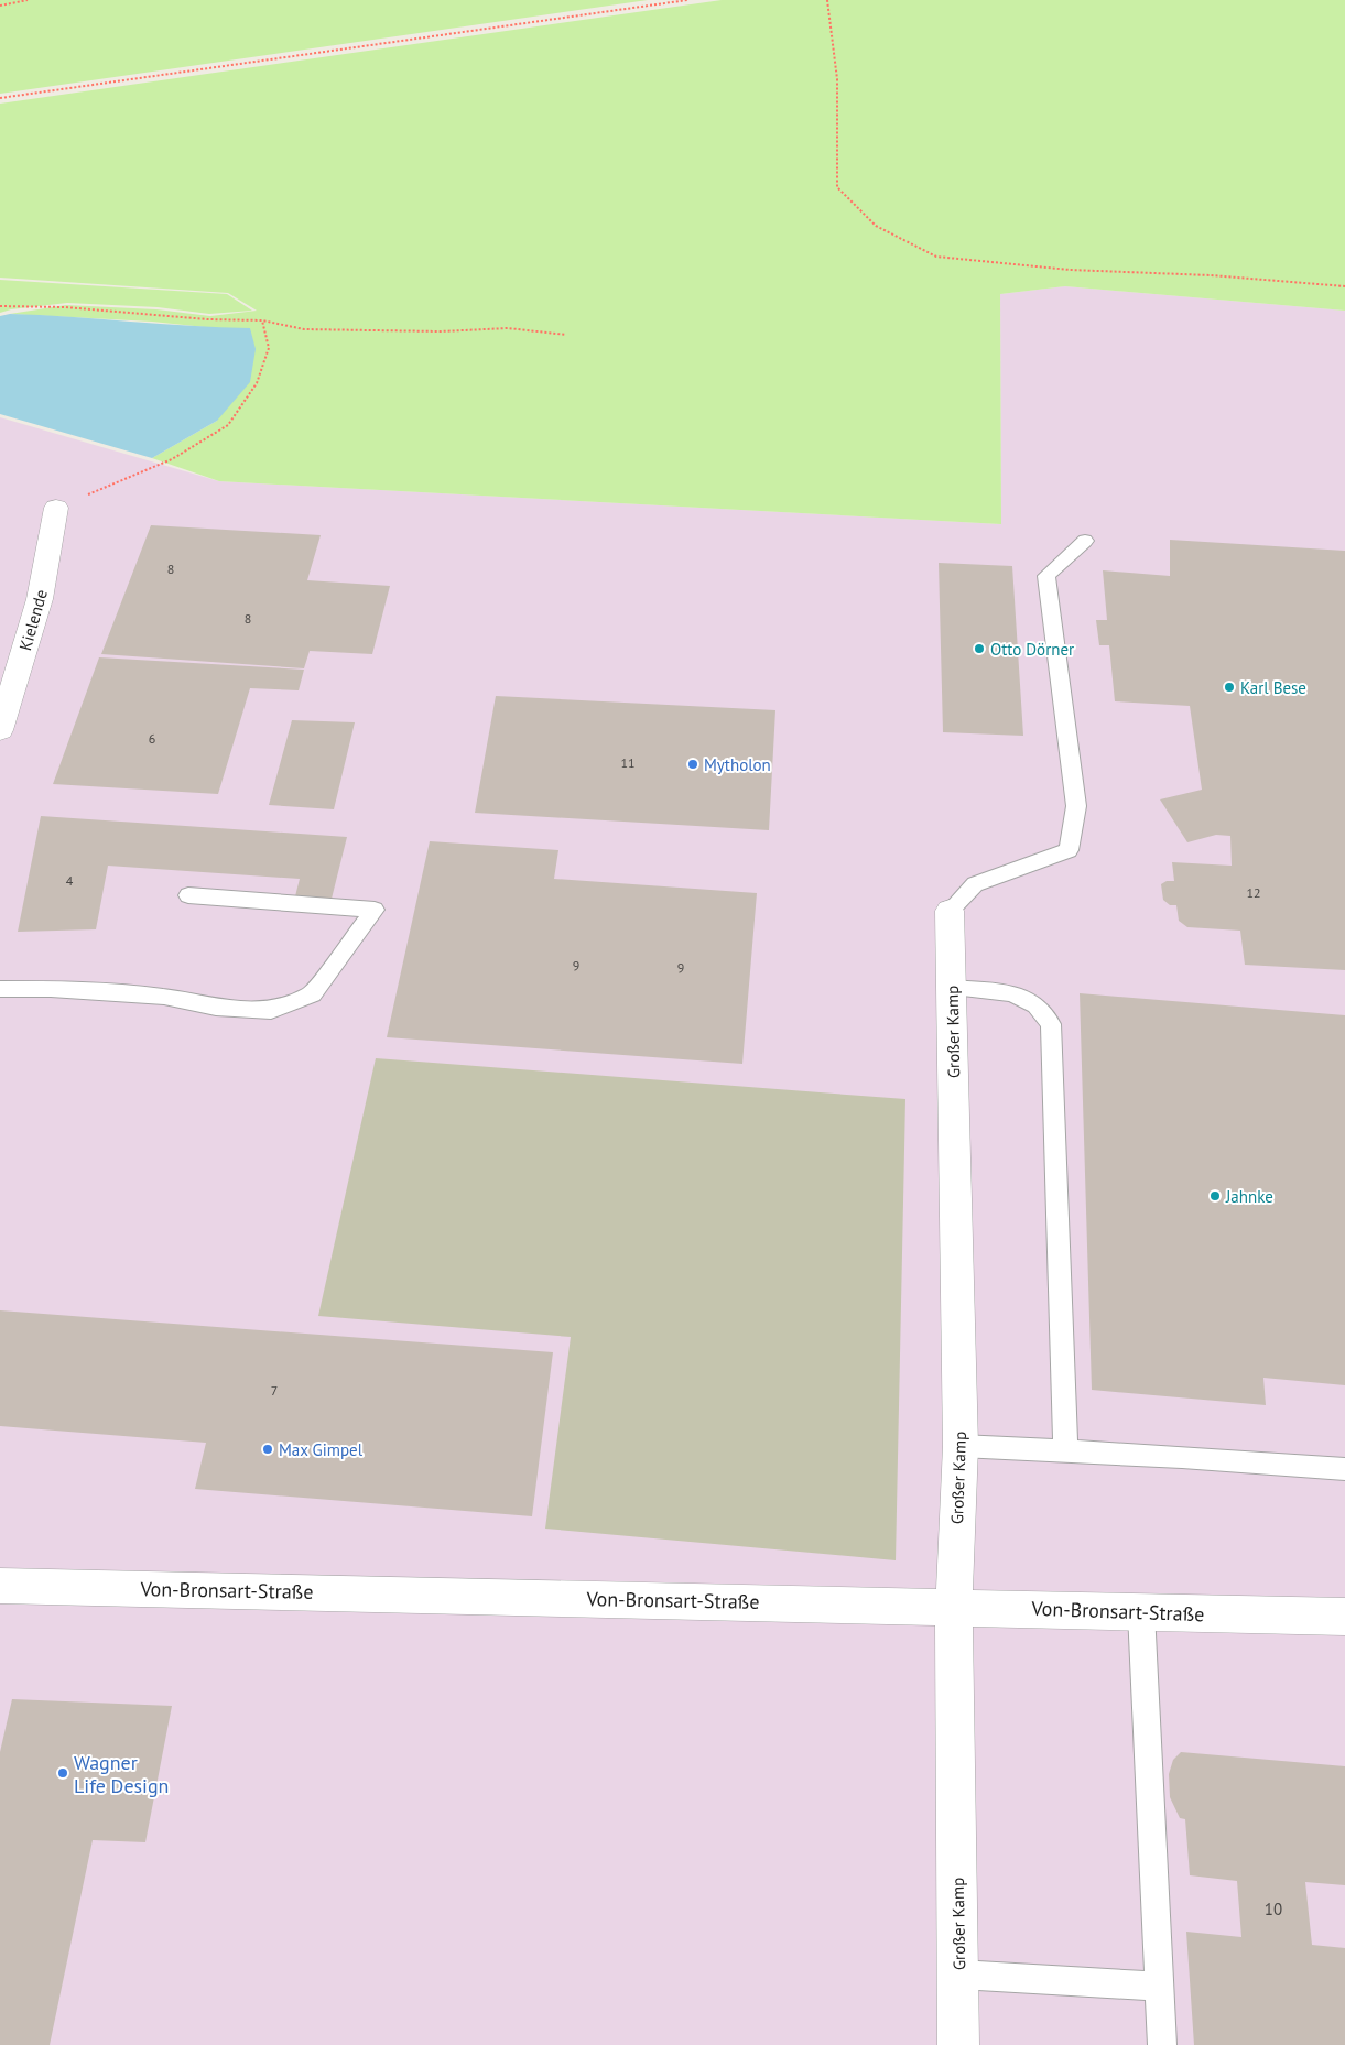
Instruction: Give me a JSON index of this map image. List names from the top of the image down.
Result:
{
  "streets": {
    "street": ["Kielende", "Großer Kamp", "Von-Bronsart-Straße"]
  },
  "crossings": [
    ["Großer Kamp", "Von-Bronsart-Straße"]
  ],
  "places": [
    "Otto Dörner",
    "Karl Bese",
    "Mytholon",
    "Jahnke",
    "Max Gimpel",
    "Wagner Life Design"
  ],
  "house_numbers": [
    "8",
    "8",
    "6",
    "11",
    "4",
    "12",
    "9",
    "9",
    "7",
    "10"
  ]
}
